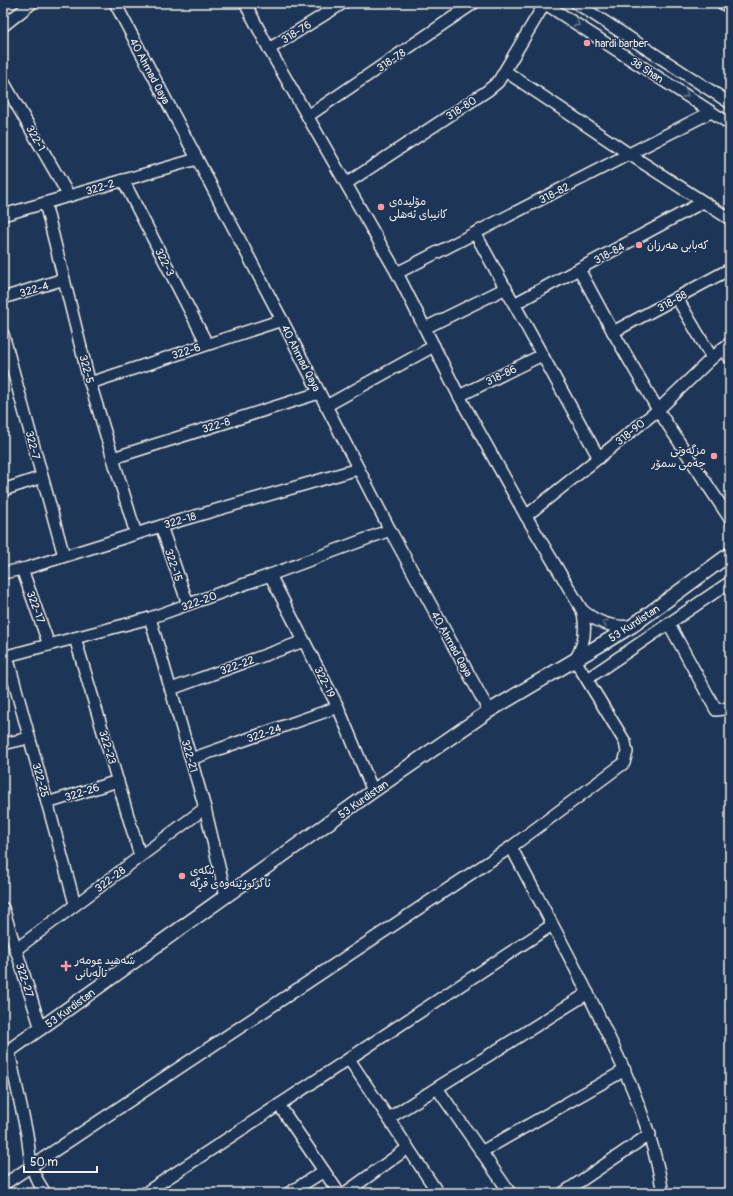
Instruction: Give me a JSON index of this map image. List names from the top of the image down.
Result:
{
  "streets": {
    "main road": ["53 Kurdistan"],
    "street": [
      "318-76",
      "318-78",
      "38 Shan",
      "40 Ahmad Qaya",
      "318-80",
      "322-1",
      "322-2",
      "318-82",
      "318-84",
      "322-3",
      "322-4",
      "318-88",
      "322-6",
      "322-5",
      "318-86",
      "322-8",
      "318-90",
      "322-7",
      "322-18",
      "322-15",
      "322-20",
      "322-17",
      "322-22",
      "322-19",
      "322-24",
      "322-23",
      "322-21",
      "322-25",
      "322-26",
      "322-28",
      "322-27"
    ]
  },
  "crossings": [
    ["38 Shan", "318-80"],
    ["38 Shan", "318-82"],
    ["40 Ahmad Qaya", "322-2"],
    ["40 Ahmad Qaya", "322-6"],
    ["40 Ahmad Qaya", "322-8"],
    ["40 Ahmad Qaya", "322-18"],
    ["40 Ahmad Qaya", "322-20"],
    ["40 Ahmad Qaya", "53 Kurdistan"],
    ["322-1", "322-2"],
    ["322-2", "322-3"],
    ["322-2", "322-5"],
    ["322-3", "322-6"],
    ["322-4", "322-5"],
    ["322-6", "322-5"],
    ["322-5", "322-8"],
    ["322-5", "322-18"],
    ["322-7", "322-18"],
    ["322-18", "322-15"],
    ["322-18", "322-17"],
    ["322-15", "322-20"],
    ["322-20", "322-17"],
    ["322-20", "322-19"],
    ["322-20", "322-23"],
    ["322-20", "322-21"],
    ["322-20", "322-25"],
    ["53 Kurdistan", "322-19"],
    ["53 Kurdistan", "322-21"],
    ["53 Kurdistan", "322-27"],
    ["322-22", "322-19"],
    ["322-22", "322-21"],
    ["322-19", "322-24"],
    ["322-24", "322-21"],
    ["322-23", "322-26"],
    ["322-23", "322-28"],
    ["322-21", "322-28"],
    ["322-25", "322-26"],
    ["322-25", "322-28"],
    ["322-28", "322-27"]
  ],
  "places": {
    "other": [
      "hardi barber",
      "مۆلیدەی کانیبای ئەهلی",
      "کەبابی هەرزان",
      "مزگەوتی چەمی سمۆر",
      "بنکەی ئاگرکوژێنەوەی قڕگە"
    ],
    "health": ["شەهید عومەر تاڵەبانی"]
  },
  "scale_bar": "50 m"
}
